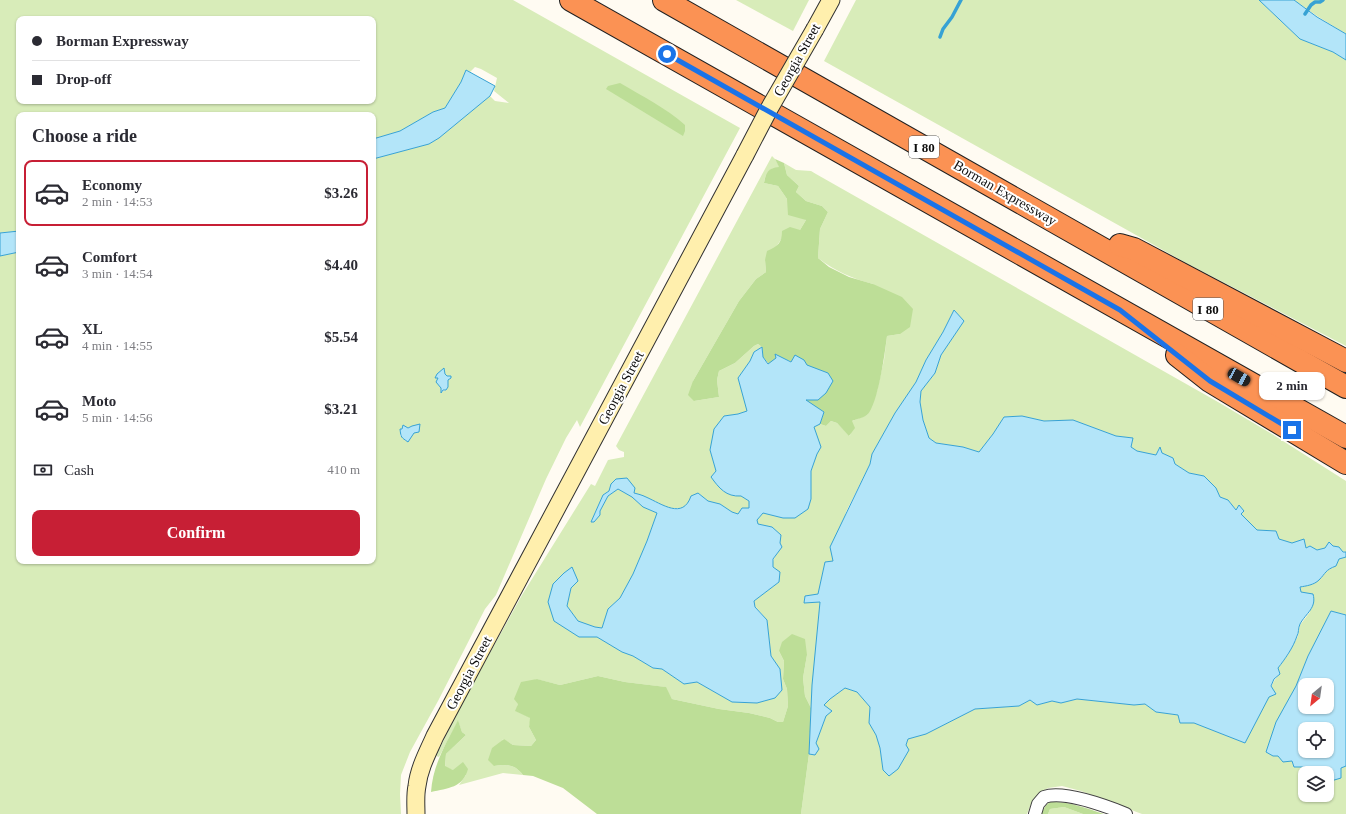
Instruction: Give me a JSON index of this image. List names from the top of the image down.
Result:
{
  "streets": {
    "highway": ["I 80", "Borman Expressway"],
    "street": ["Georgia Street"]
  },
  "north": "bottom left",
  "page": {
    "banner": ["Borman Expressway", "Drop-off"],
    "heading": "Choose a ride",
    "list": [
      {
        "name": "Economy",
        "note": "2 min · 14:53",
        "value": "$3.26"
      },
      {
        "name": "Comfort",
        "note": "3 min · 14:54",
        "value": "$4.40"
      },
      {
        "name": "XL",
        "note": "4 min · 14:55",
        "value": "$5.54"
      },
      {
        "name": "Moto",
        "note": "5 min · 14:56",
        "value": "$3.21"
      }
    ],
    "bubble": "2 min",
    "pay": ["Cash", "410 m"],
    "buttons": "Confirm"
  }
}
